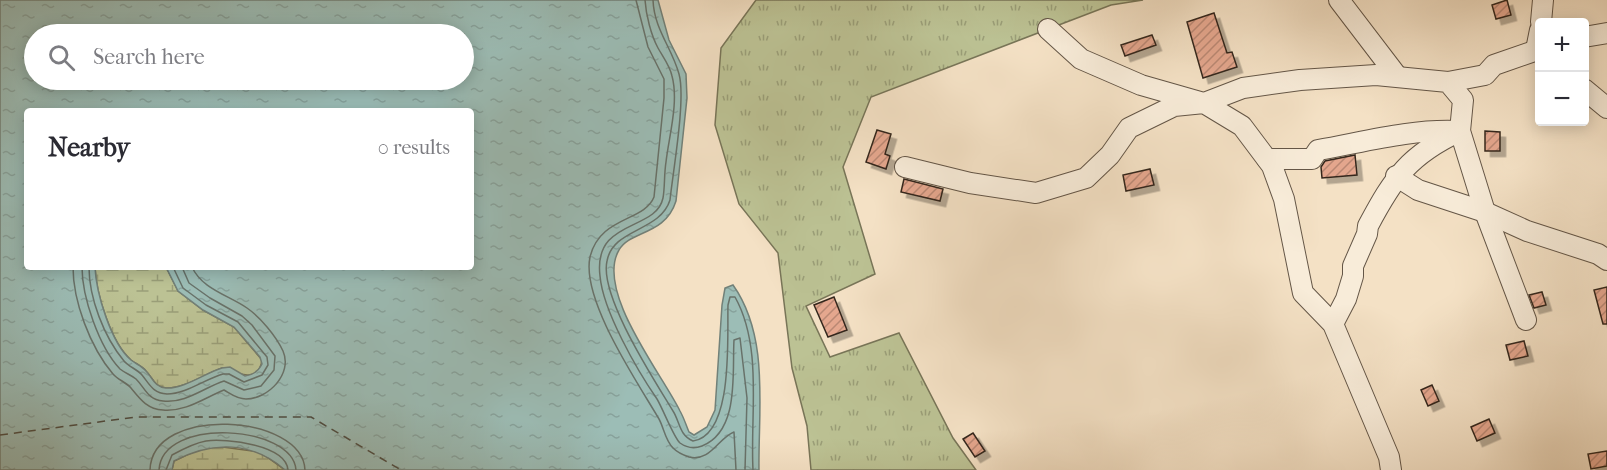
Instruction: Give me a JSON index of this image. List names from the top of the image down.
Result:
{
  "page": {
    "map_buttons": ["+", "−"],
    "search": "Search here",
    "heading": ["Nearby", "0 results"]
  }
}
